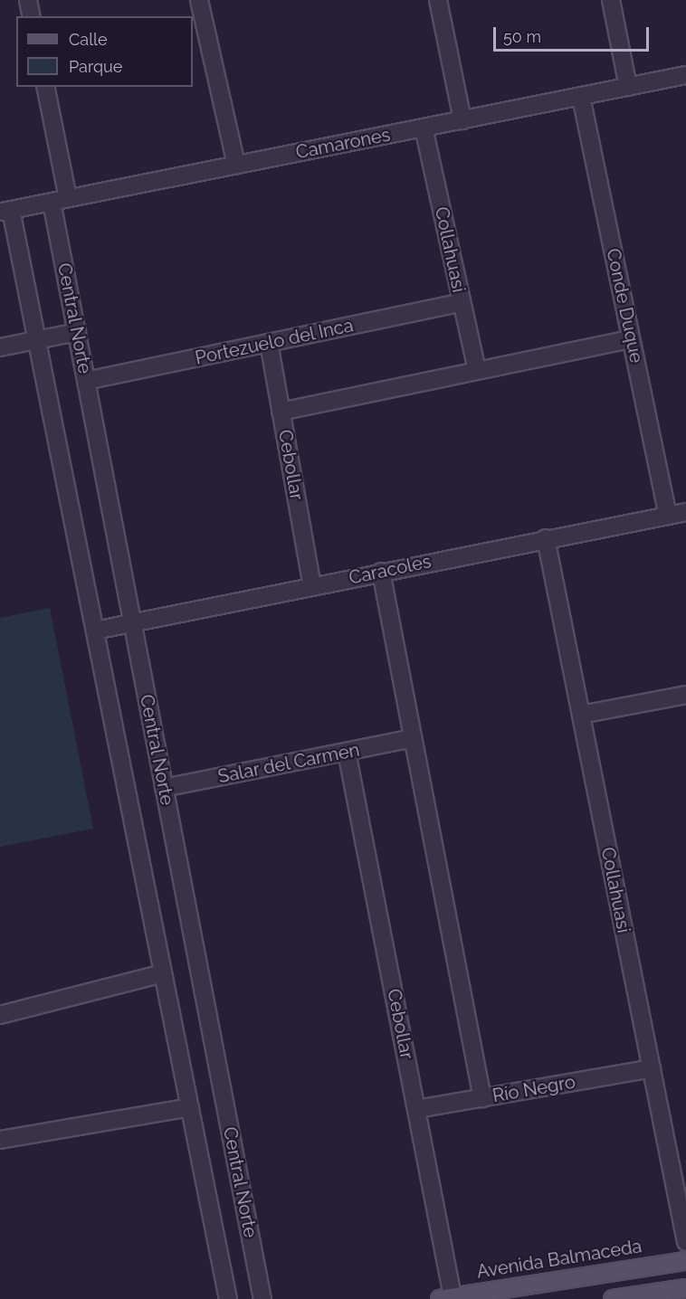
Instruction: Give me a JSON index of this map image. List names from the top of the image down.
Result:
{
  "streets": {
    "main road": ["Avenida Balmaceda"],
    "street": [
      "Camarones",
      "Collahuasi",
      "Conde Duque",
      "Central Norte",
      "Portezuelo del Inca",
      "Cebollar",
      "Caracoles",
      "Salar del Carmen",
      "Río Negro"
    ]
  },
  "crossings": [
    ["Camarones", "Collahuasi"],
    ["Camarones", "Conde Duque"],
    ["Camarones", "Central Norte"],
    ["Collahuasi", "Portezuelo del Inca"],
    ["Collahuasi", "Caracoles"],
    ["Collahuasi", "Río Negro"],
    ["Conde Duque", "Caracoles"],
    ["Central Norte", "Portezuelo del Inca"],
    ["Central Norte", "Caracoles"],
    ["Central Norte", "Salar del Carmen"],
    ["Portezuelo del Inca", "Cebollar"],
    ["Cebollar", "Caracoles"],
    ["Cebollar", "Salar del Carmen"],
    ["Cebollar", "Río Negro"],
    ["Cebollar", "Avenida Balmaceda"]
  ],
  "legend": ["Calle", "Parque"],
  "scale_bar": "50 m"
}
